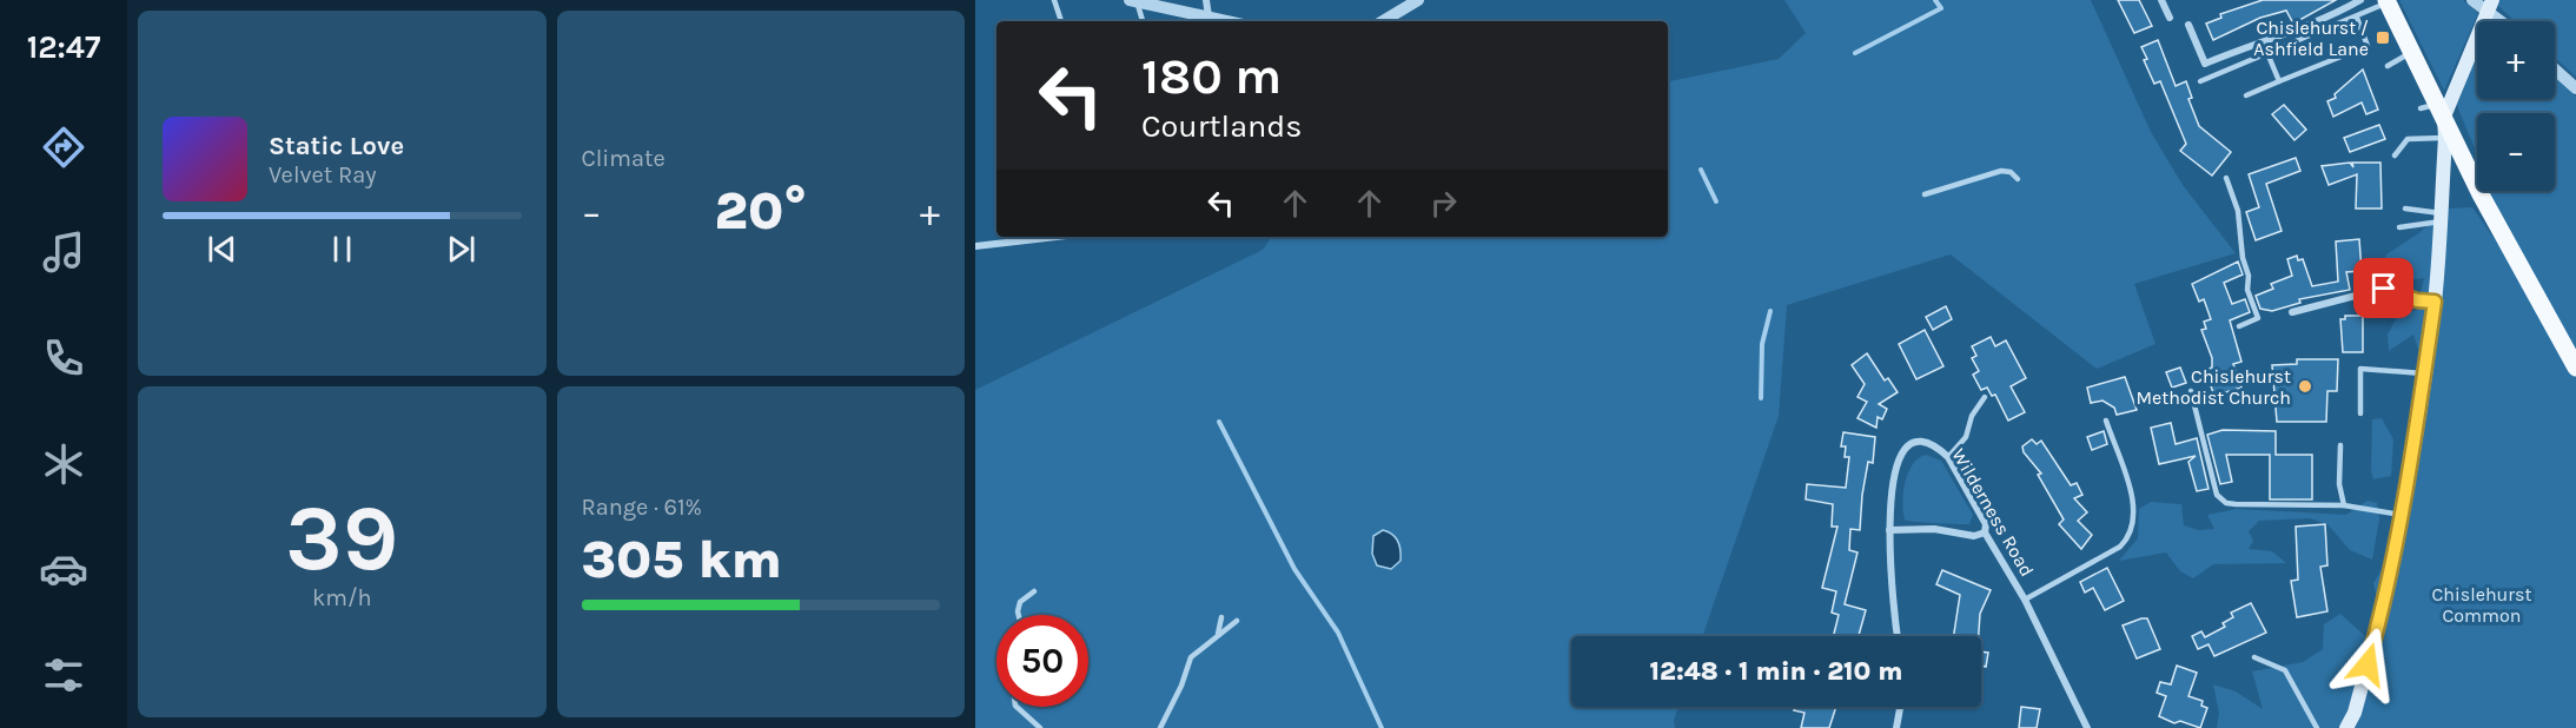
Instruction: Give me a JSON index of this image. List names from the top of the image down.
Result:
{
  "streets": {
    "street": ["Wilderness Road"]
  },
  "parks": ["Chislehurst Common"],
  "places": {
    "transit": ["Chislehurst / Ashfield Lane"],
    "other": ["Chislehurst Methodist Church"]
  },
  "page": {
    "tabs": "12:47",
    "tile": [
      "Climate",
      ["39", "km/h"],
      ["Range · 61%", "305 km"]
    ],
    "map_buttons": ["+", "−"],
    "turn": ["180 m", "Courtlands"],
    "song": ["Static Love", "Velvet Ray"],
    "heat": ["−", "20°", "+"],
    "limit": "50",
    "trip": "12:48 · 1 min · 210 m"
  }
}
